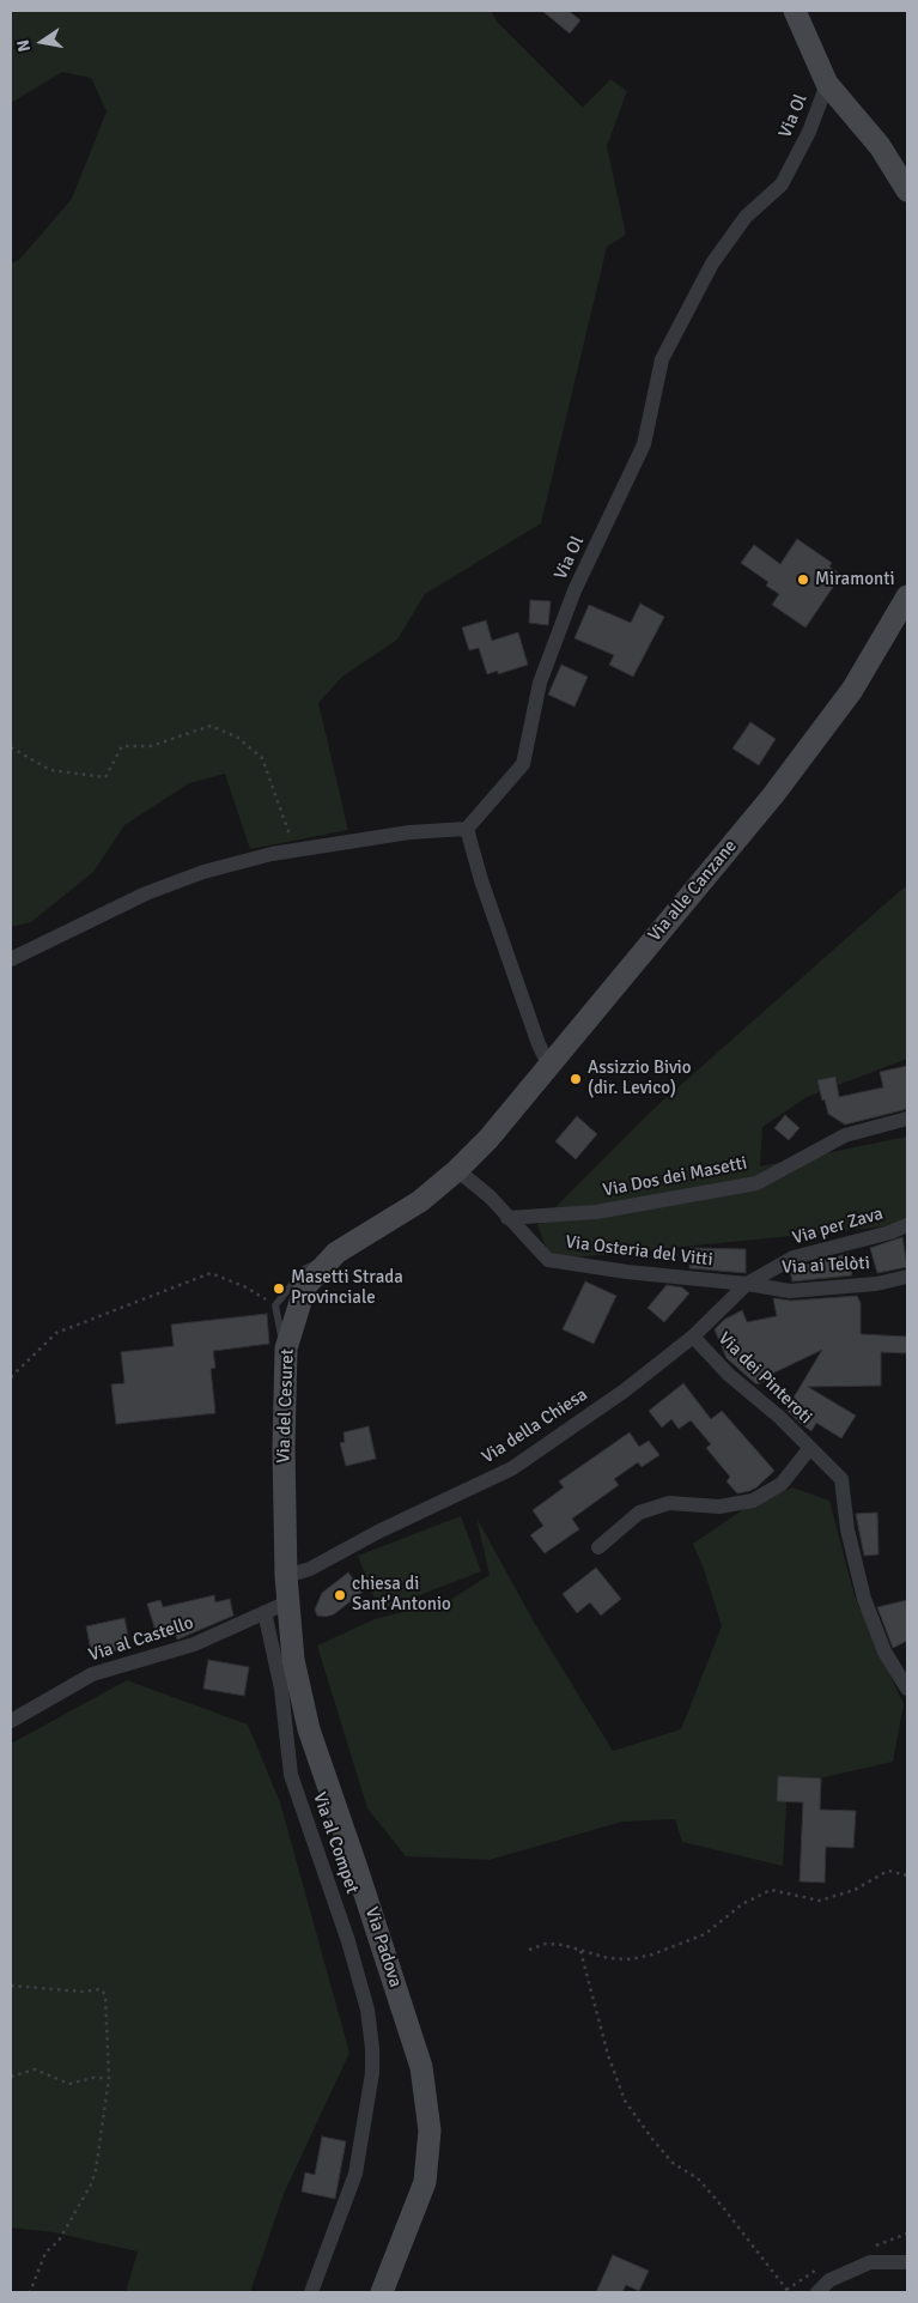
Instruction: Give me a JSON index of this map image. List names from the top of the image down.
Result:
{
  "streets": {
    "main road": ["Via alle Canzane", "Via del Cesuret", "Via Padova"],
    "street": [
      "Via Ol",
      "Via Dos dei Masetti",
      "Via per Zava",
      "Via Osteria del Vitti",
      "Via ai Telòti",
      "Via dei Pinteroti",
      "Via della Chiesa",
      "Via al Castello",
      "Via al Compet"
    ]
  },
  "crossings": [
    ["Via alle Canzane", "Via Osteria del Vitti"],
    ["Via alle Canzane", "Via del Cesuret"],
    ["Via Dos dei Masetti", "Via Osteria del Vitti"],
    ["Via per Zava", "Via Osteria del Vitti"],
    ["Via per Zava", "Via ai Telòti"],
    ["Via per Zava", "Via della Chiesa"],
    ["Via Osteria del Vitti", "Via ai Telòti"],
    ["Via Osteria del Vitti", "Via del Cesuret"],
    ["Via Osteria del Vitti", "Via della Chiesa"],
    ["Via ai Telòti", "Via della Chiesa"],
    ["Via dei Pinteroti", "Via della Chiesa"],
    ["Via del Cesuret", "Via della Chiesa"],
    ["Via del Cesuret", "Via al Castello"],
    ["Via del Cesuret", "Via Padova"],
    ["Via al Castello", "Via al Compet"],
    ["Via al Castello", "Via Padova"]
  ],
  "places": [
    "Miramonti",
    "Assizzio Bivio (dir. Levico)",
    "Masetti Strada Provinciale",
    "chiesa di Sant'Antonio"
  ],
  "north": "left"
}
